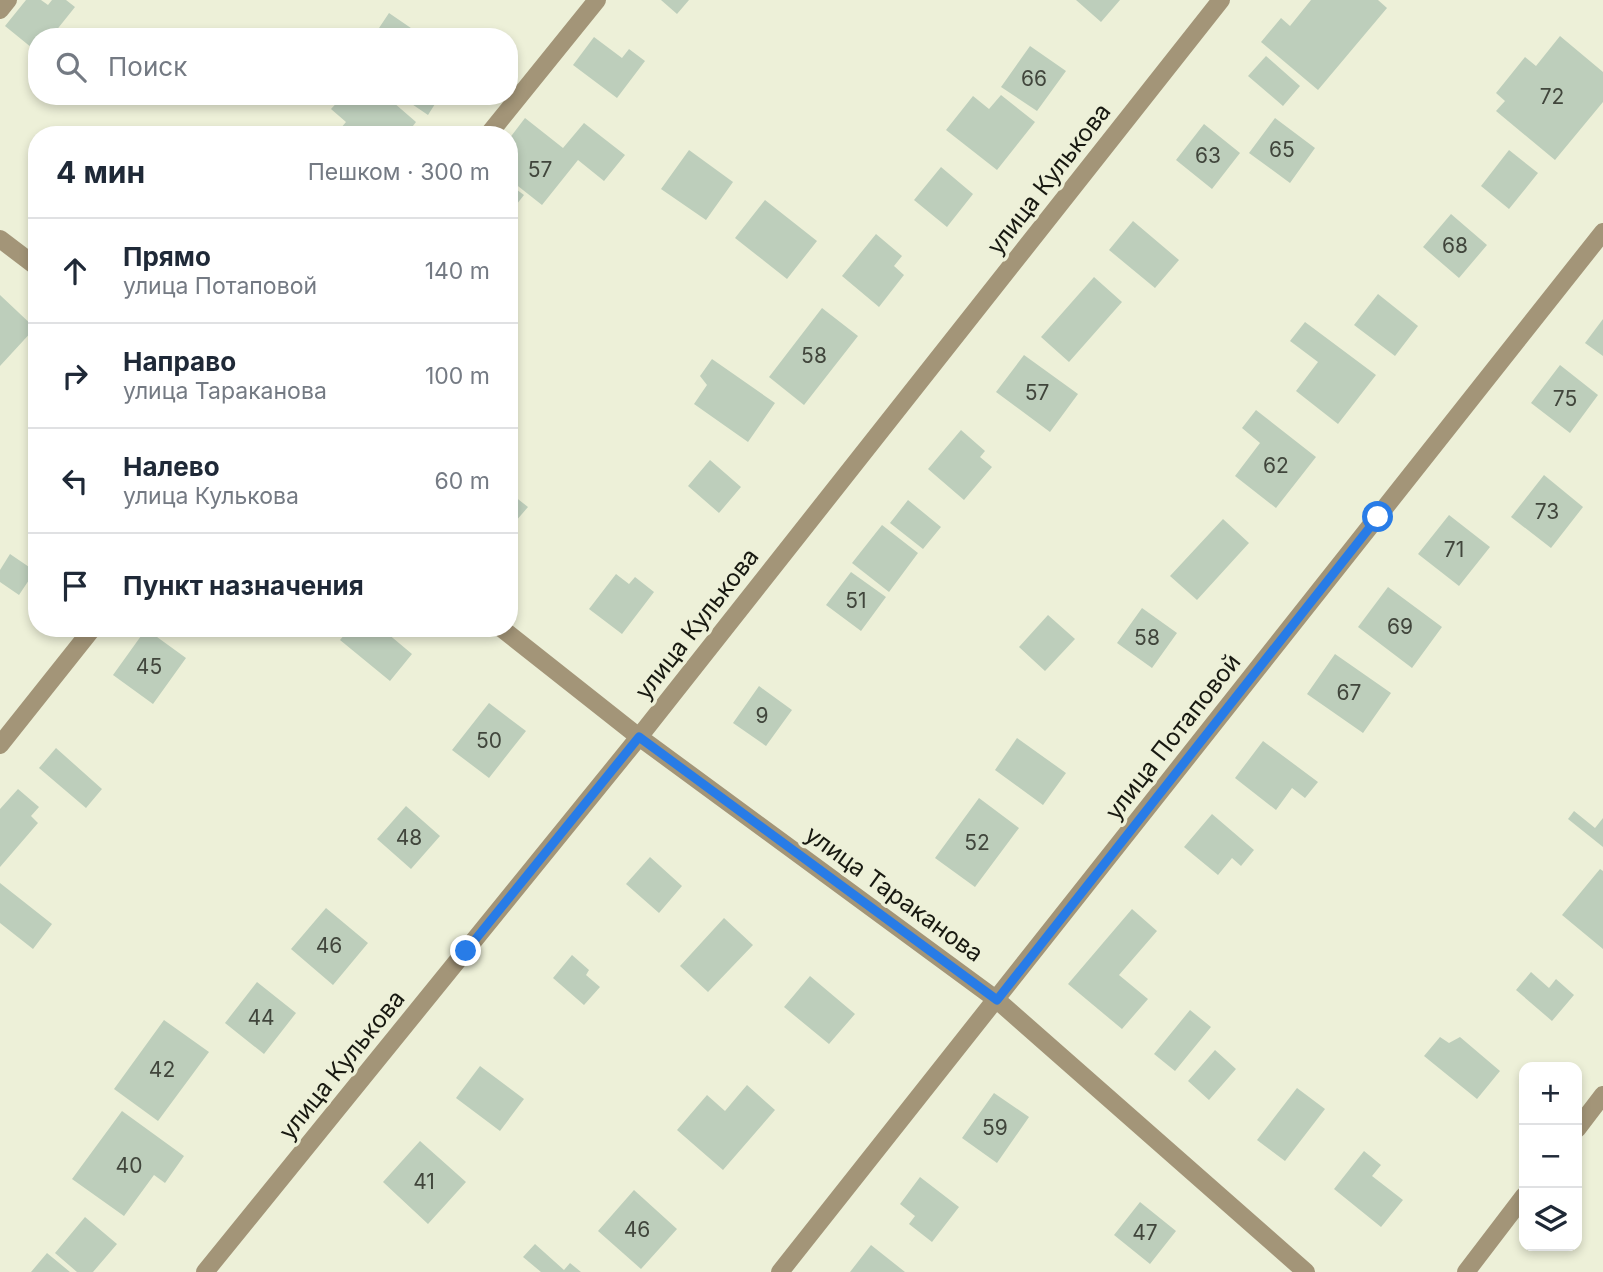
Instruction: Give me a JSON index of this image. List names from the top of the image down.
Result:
{
  "streets": {
    "street": ["улица Кулькова", "улица Потаповой", "улица Тараканова"]
  },
  "crossings": [
    ["улица Кулькова", "улица Тараканова"],
    ["улица Потаповой", "улица Тараканова"]
  ],
  "house_numbers": [
    "66",
    "72",
    "65",
    "63",
    "57",
    "68",
    "58",
    "57",
    "75",
    "62",
    "73",
    "71",
    "51",
    "69",
    "58",
    "45",
    "67",
    "9",
    "50",
    "48",
    "52",
    "46",
    "44",
    "42",
    "59",
    "40",
    "41",
    "46",
    "47"
  ],
  "page": {
    "search": "Поиск",
    "heading": ["4 мин", "Пешком · 300 m"],
    "list": [
      ["Прямо", "улица Потаповой", "140 m"],
      ["Направо", "улица Тараканова", "100 m"],
      ["Налево", "улица Кулькова", "60 m"],
      "Пункт назначения"
    ],
    "map_buttons": ["+", "−"]
  }
}
